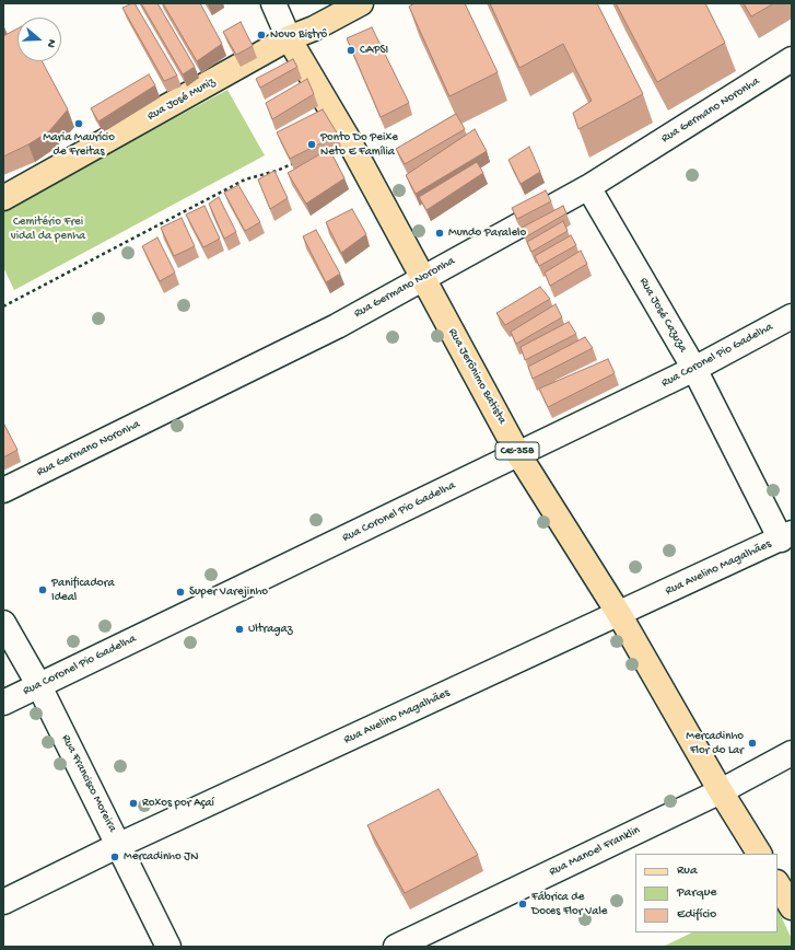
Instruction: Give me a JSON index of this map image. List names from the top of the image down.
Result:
{
  "streets": {
    "main road": ["Rua José Muniz", "Rua Jerônimo Batista", "CE-358"],
    "street": [
      "Rua Germano Noronha",
      "Rua José Cazuza",
      "Rua Coronel Pio Gadelha",
      "Rua Avelino Magalhães",
      "Rua Francisco Moreira",
      "Rua Manoel Franklin"
    ]
  },
  "crossings": [
    ["Rua José Muniz", "Rua Jerônimo Batista"],
    ["Rua Germano Noronha", "Rua José Cazuza"],
    ["Rua Germano Noronha", "Rua Jerônimo Batista"],
    ["Rua José Cazuza", "Rua Coronel Pio Gadelha"],
    ["Rua José Cazuza", "Rua Avelino Magalhães"],
    ["Rua Coronel Pio Gadelha", "Rua Jerônimo Batista"],
    ["Rua Coronel Pio Gadelha", "Rua Francisco Moreira"],
    ["Rua Jerônimo Batista", "Rua Avelino Magalhães"],
    ["Rua Jerônimo Batista", "Rua Manoel Franklin"],
    ["Rua Avelino Magalhães", "Rua Francisco Moreira"]
  ],
  "parks": ["Cemitério Frei vidal da penha"],
  "places": [
    "Novo Bistrô",
    "CAPSI",
    "Maria Maurício de Freitas",
    "Ponto Do Peixe Neto E Família",
    "Mundo Paralelo",
    "Panificadora Ideal",
    "Super Varejinho",
    "Ultragaz",
    "Mercadinho Flor do Lar",
    "Roxos por Açaí",
    "Mercadinho JN",
    "Fábrica de Doces Flor Vale"
  ],
  "legend": ["Rua", "Parque", "Edifício"],
  "north": "right"
}
